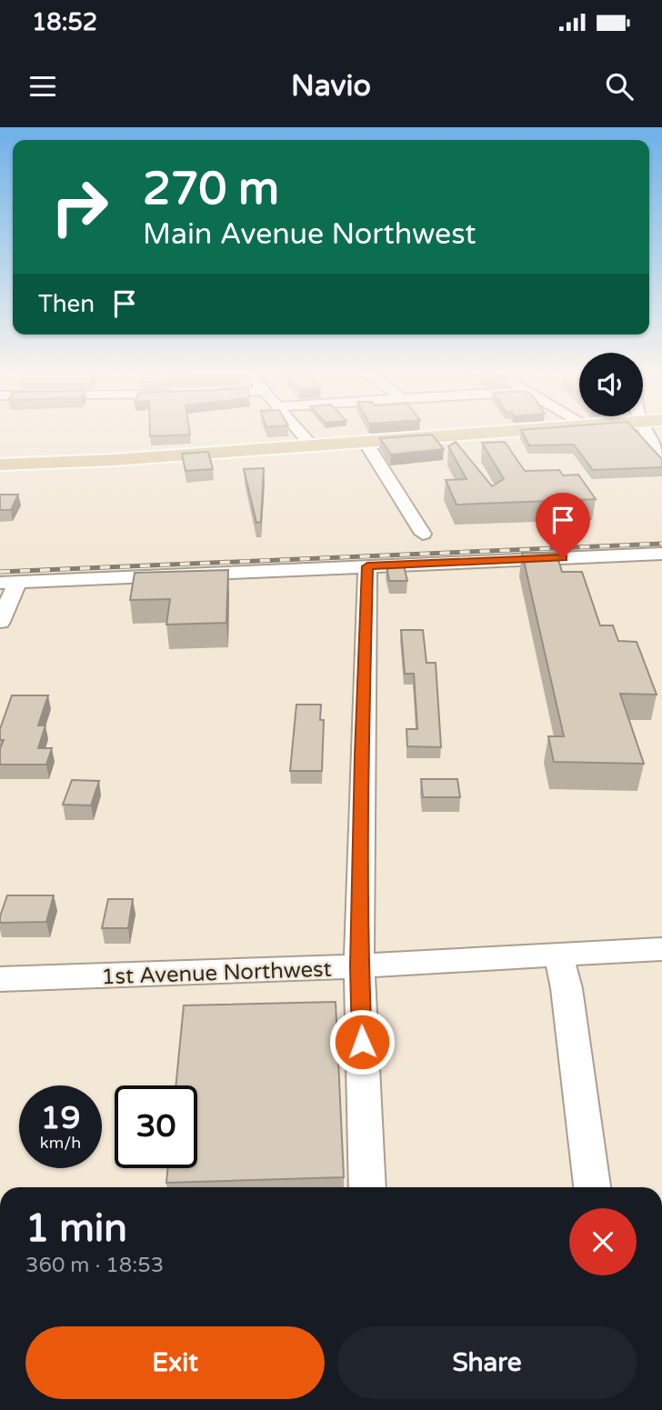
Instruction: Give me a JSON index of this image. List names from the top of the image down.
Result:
{
  "streets": {
    "street": ["1st Avenue Northwest"]
  },
  "page": {
    "status": "18:52",
    "header": "Navio",
    "turn": ["270 m", "Main Avenue Northwest"],
    "then": "Then",
    "speed": "19 km/h",
    "limit": "30",
    "heading": ["1 min", "360 m · 18:53"],
    "buttons": ["Exit", "Share"]
  }
}
